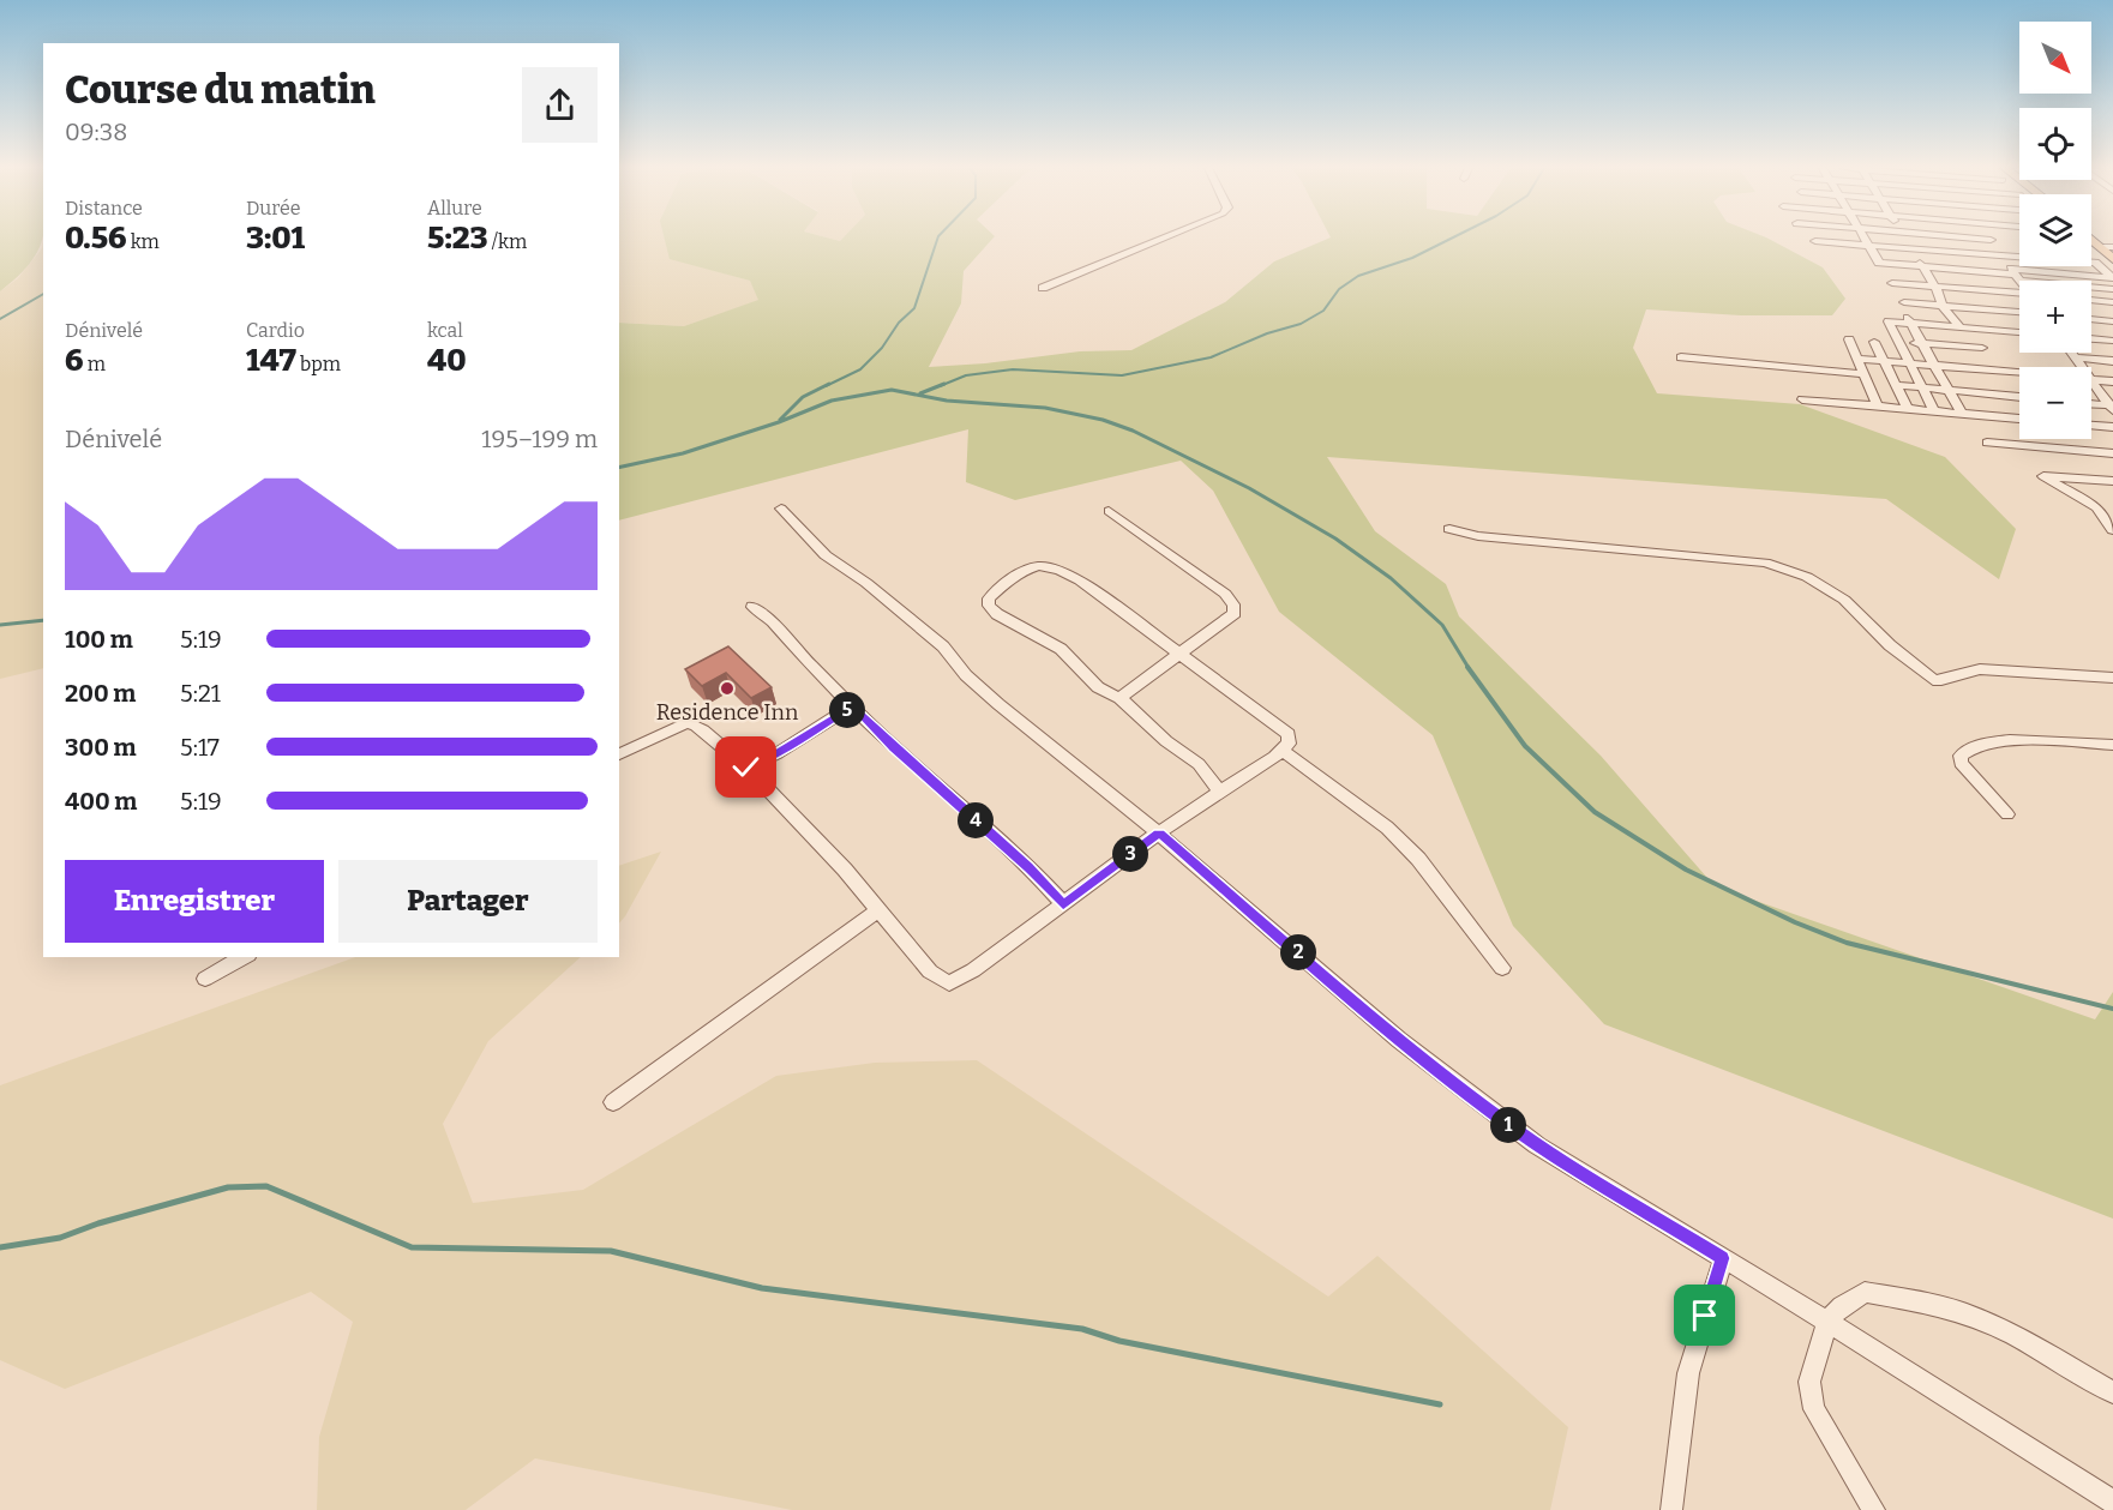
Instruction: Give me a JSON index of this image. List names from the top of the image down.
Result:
{
  "places": ["Residence Inn"],
  "north": "bottom right",
  "page": {
    "map_buttons": ["+", "−"],
    "heading": ["Course du matin", "09:38"],
    "stats": [
      ["Distance", "0.56 km"],
      ["Durée", "3:01"],
      ["Allure", "5:23 /km"],
      ["Dénivelé", "6 m"],
      ["Cardio", "147 bpm"],
      ["kcal", "40"]
    ],
    "chart": ["Dénivelé", "195–199 m"],
    "list": [
      {
        "name": "100 m",
        "note": "5:19"
      },
      {
        "name": "200 m",
        "note": "5:21"
      },
      {
        "name": "300 m",
        "note": "5:17"
      },
      {
        "name": "400 m",
        "note": "5:19"
      }
    ],
    "pins": [
      "5",
      "4",
      "3",
      "2",
      "1"
    ],
    "buttons": ["Enregistrer", "Partager"]
  }
}
